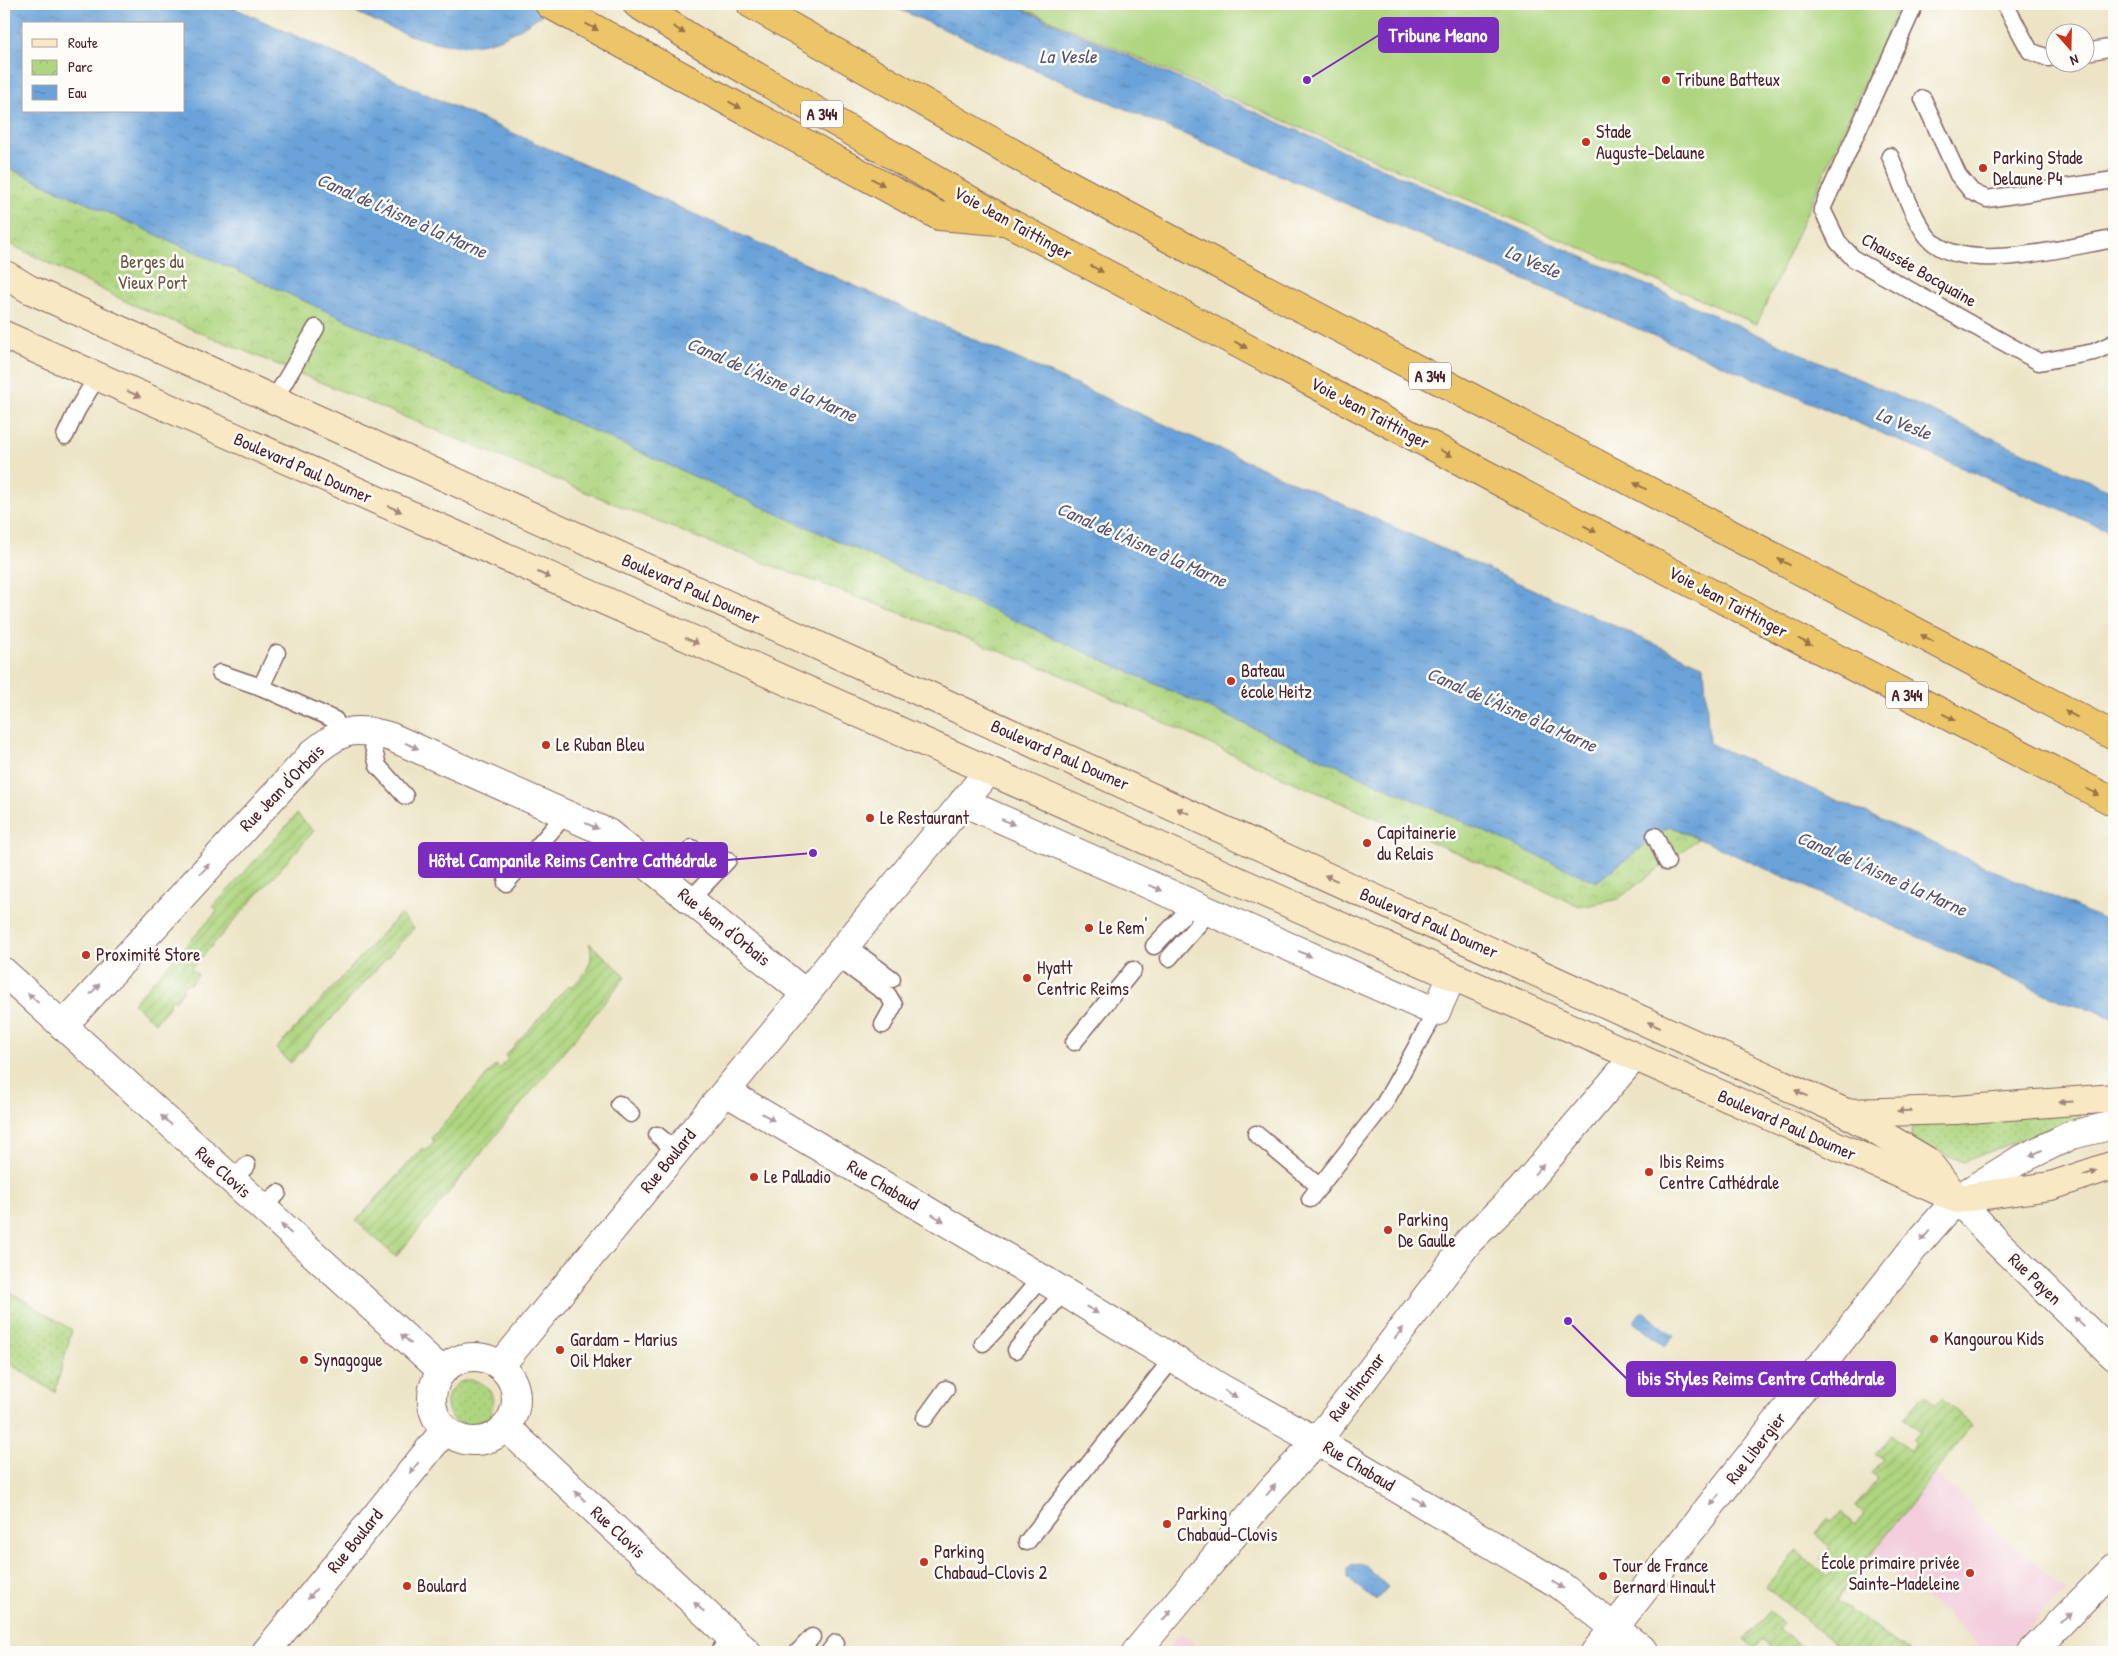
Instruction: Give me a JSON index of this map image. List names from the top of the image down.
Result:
{
  "streets": {
    "highway": ["A 344", "Voie Jean Taittinger"],
    "main road": ["Boulevard Paul Doumer"],
    "street": [
      "Rue Jean d'Orbais",
      "Rue Boulard",
      "Rue Clovis",
      "Rue Chabaud",
      "Rue Payen",
      "Rue Hincmar",
      "Rue Libergier"
    ],
    "lane": ["Chaussée Bocquaine"]
  },
  "crossings": [
    ["Boulevard Paul Doumer", "Rue Boulard"],
    ["Boulevard Paul Doumer", "Rue Payen"],
    ["Boulevard Paul Doumer", "Rue Hincmar"],
    ["Boulevard Paul Doumer", "Rue Libergier"],
    ["Rue Jean d'Orbais", "Rue Boulard"],
    ["Rue Jean d'Orbais", "Rue Clovis"],
    ["Rue Boulard", "Rue Clovis"],
    ["Rue Boulard", "Rue Chabaud"],
    ["Rue Chabaud", "Rue Hincmar"],
    ["Rue Chabaud", "Rue Libergier"],
    ["Rue Payen", "Rue Libergier"]
  ],
  "one_way": [
    "Rue Jean d'Orbais",
    "Rue Clovis",
    "Rue Chabaud",
    "Rue Payen",
    "Rue Hincmar",
    "Rue Libergier"
  ],
  "water": ["La Vesle", "Canal de l'Aisne à la Marne"],
  "parks": ["Berges du Vieux Port"],
  "places": [
    "Tribune Meano",
    "Tribune Batteux",
    "Stade Auguste-Delaune",
    "Parking Stade Delaune P4",
    "Bateau école Heitz",
    "Le Ruban Bleu",
    "Le Restaurant",
    "Capitainerie du Relais",
    "Hôtel Campanile Reims Centre Cathédrale",
    "Le Rem'",
    "Proximité Store",
    "Hyatt Centric Reims",
    "Ibis Reims Centre Cathédrale",
    "Le Palladio",
    "Parking De Gaulle",
    "ibis Styles Reims Centre Cathédrale",
    "Kangourou Kids",
    "Gardam - Marius Oil Maker",
    "Synagogue",
    "Parking Chabaud-Clovis",
    "Parking Chabaud-Clovis 2",
    "École primaire privée Sainte-Madeleine",
    "Tour de France Bernard Hinault",
    "Boulard"
  ],
  "legend": ["Route", "Parc", "Eau"],
  "north": "bottom"
}
